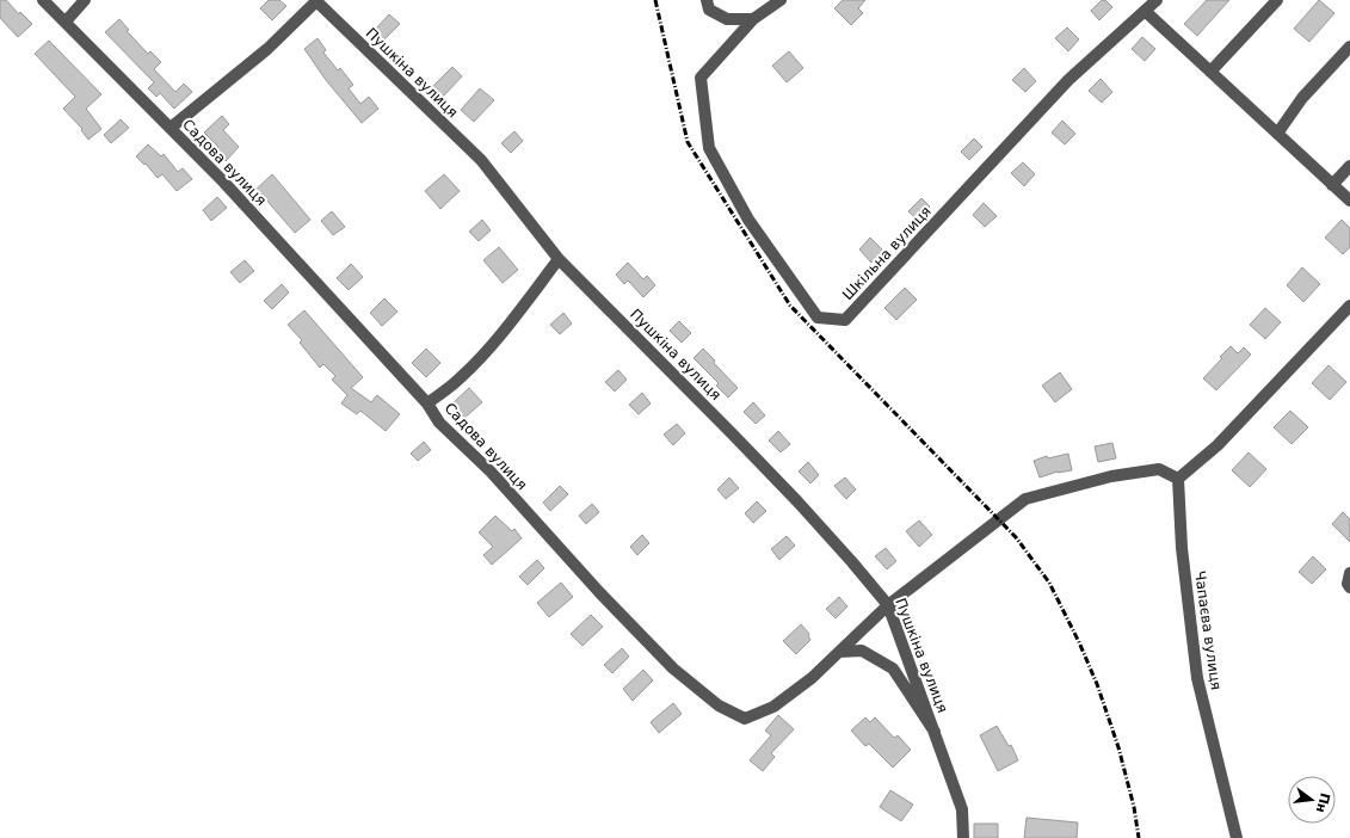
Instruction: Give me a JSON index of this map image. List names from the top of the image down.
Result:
{
  "streets": {
    "street": [
      "Пушкіна вулиця",
      "Садова вулиця",
      "Шкільна вулиця",
      "Чапаєва вулиця"
    ]
  },
  "crossings": [
    ["Пушкіна вулиця", "Садова вулиця"]
  ],
  "north": "right"
}
